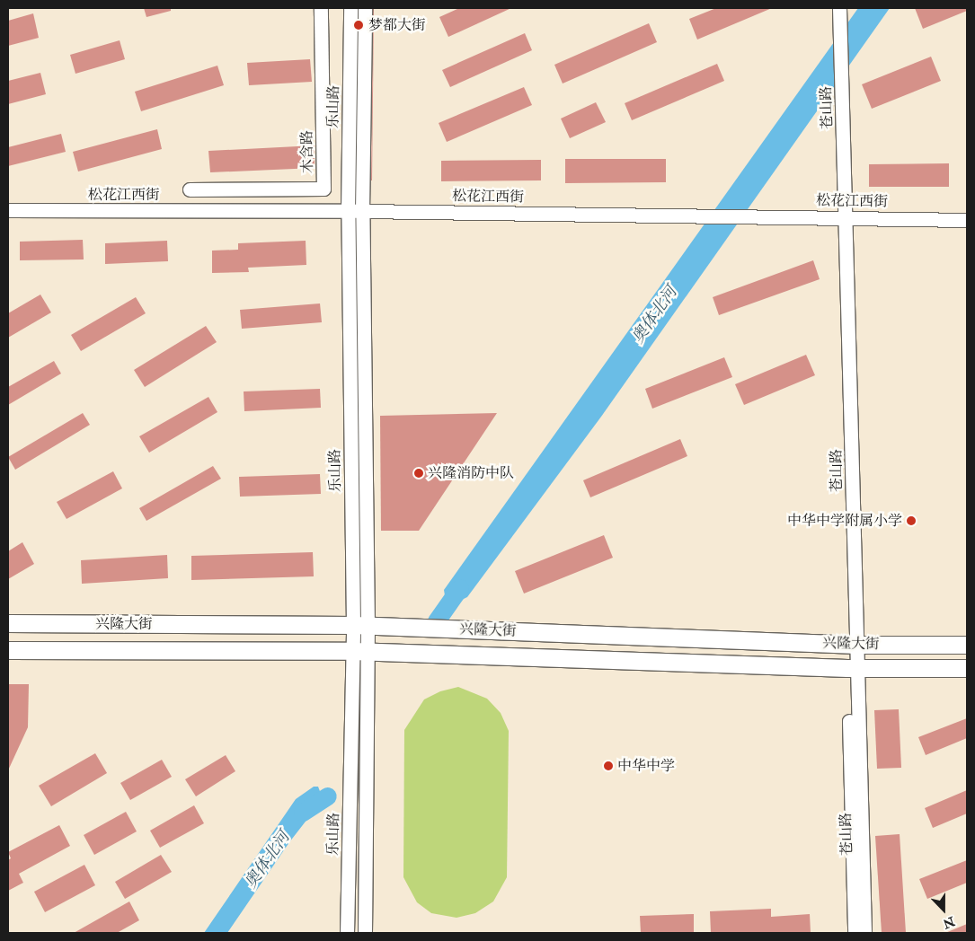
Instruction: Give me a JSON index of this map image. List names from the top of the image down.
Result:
{
  "streets": {
    "main road": ["兴隆大街"],
    "street": [
      "乐山路",
      "苍山路",
      "木含路",
      "松花江西街"
    ]
  },
  "crossings": [
    ["乐山路", "松花江西街"],
    ["乐山路", "兴隆大街"],
    ["苍山路", "松花江西街"],
    ["苍山路", "兴隆大街"]
  ],
  "water": ["奥体北河"],
  "places": [
    "梦都大街",
    "兴隆消防中队",
    "中华中学附属小学",
    "中华中学"
  ],
  "north": "bottom"
}
